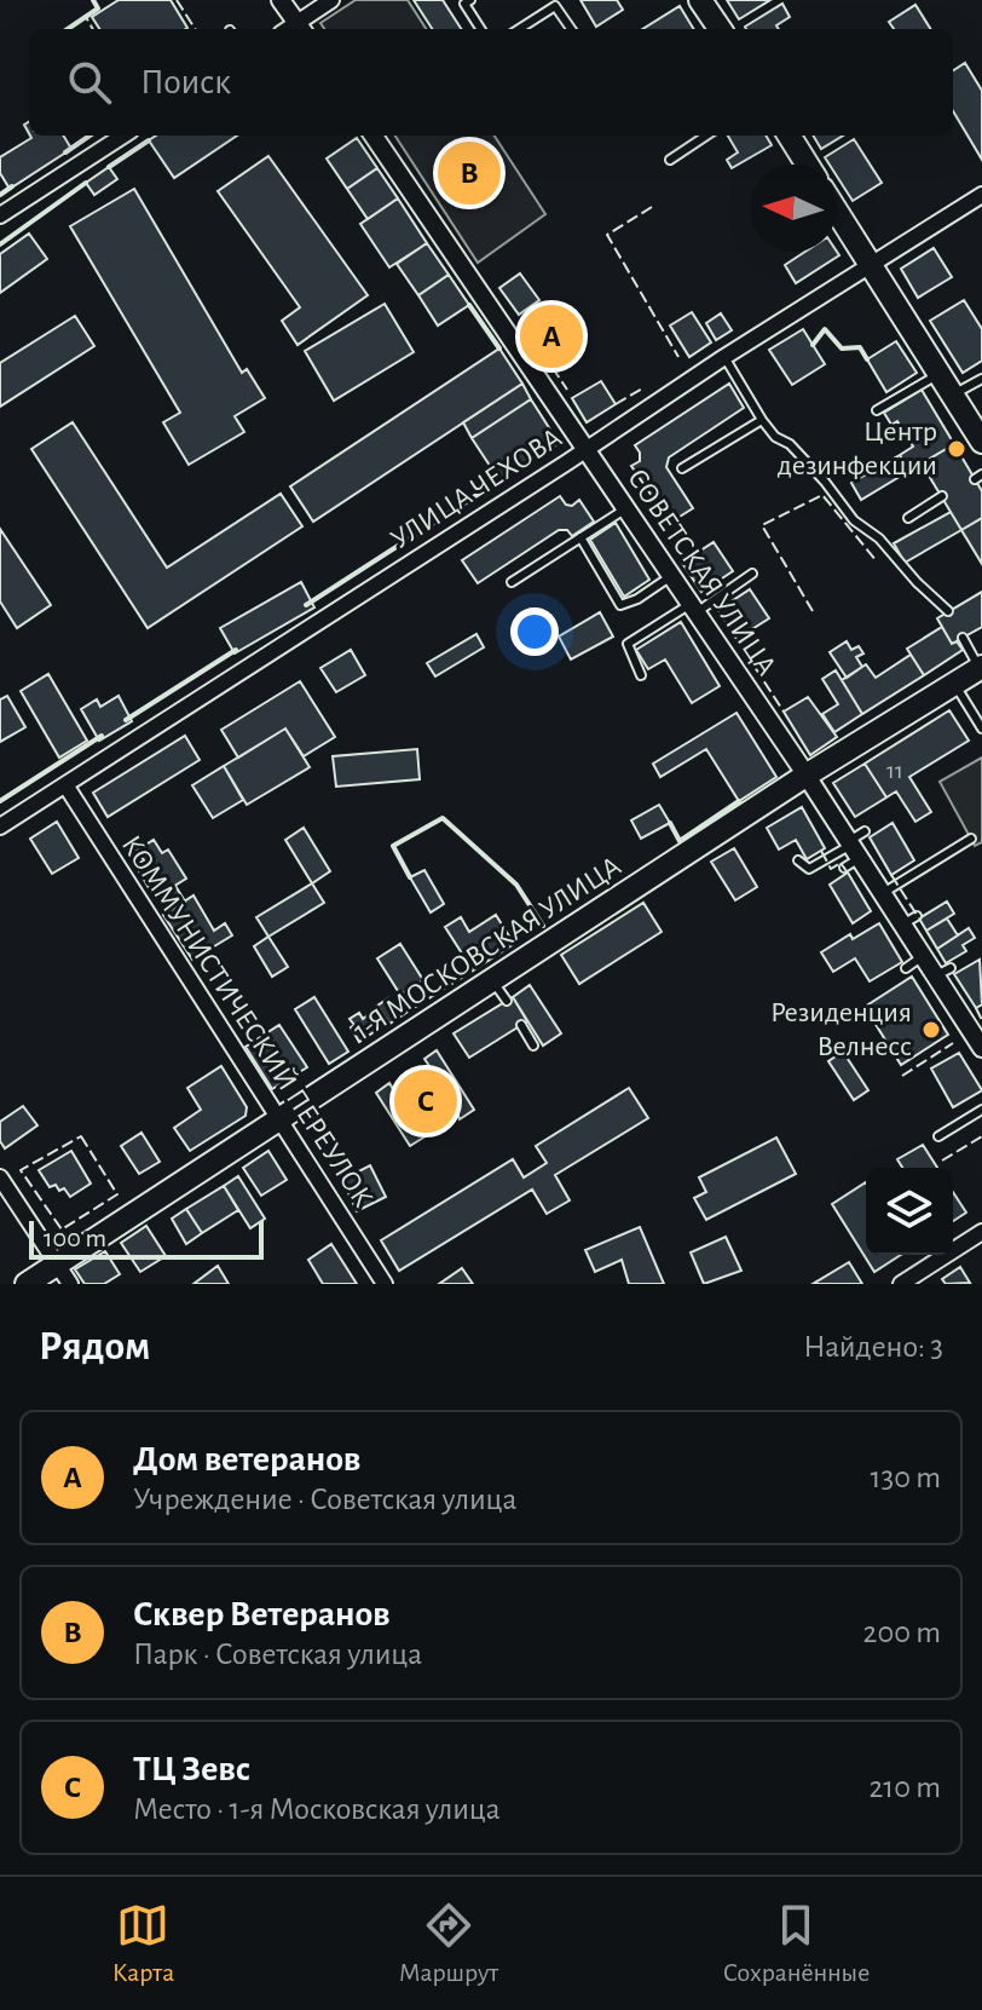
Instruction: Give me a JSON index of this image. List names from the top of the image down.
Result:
{
  "streets": {
    "main road": ["1-Я МОСКОВСКАЯ УЛИЦА"],
    "street": ["УЛИЦА ЧЕХОВА", "СОВЕТСКАЯ УЛИЦА", "КОММУНИСТИЧЕСКИЙ ПЕРЕУЛОК"]
  },
  "crossings": [
    ["УЛИЦА ЧЕХОВА", "СОВЕТСКАЯ УЛИЦА"],
    ["УЛИЦА ЧЕХОВА", "КОММУНИСТИЧЕСКИЙ ПЕРЕУЛОК"],
    ["СОВЕТСКАЯ УЛИЦА", "1-Я МОСКОВСКАЯ УЛИЦА"],
    ["1-Я МОСКОВСКАЯ УЛИЦА", "КОММУНИСТИЧЕСКИЙ ПЕРЕУЛОК"]
  ],
  "places": ["Центр дезинфекции", "Резиденция Велнесс"],
  "house_numbers": ["11"],
  "scale_bar": "100 m",
  "north": "left",
  "page": {
    "search": "Поиск",
    "pins": ["B", "A", "C"],
    "scale": "100 m",
    "heading": ["Рядом", "Найдено: 3"],
    "list": [
      {
        "mark": "A",
        "name": "Дом ветеранов",
        "note": "Учреждение · Советская улица",
        "value": "130 m"
      },
      {
        "mark": "B",
        "name": "Сквер Ветеранов",
        "note": "Парк · Советская улица",
        "value": "200 m"
      },
      {
        "mark": "C",
        "name": "ТЦ Зевс",
        "note": "Место · 1-я Московская улица",
        "value": "210 m"
      }
    ],
    "nav": ["Карта", "Маршрут", "Сохранённые"]
  }
}
